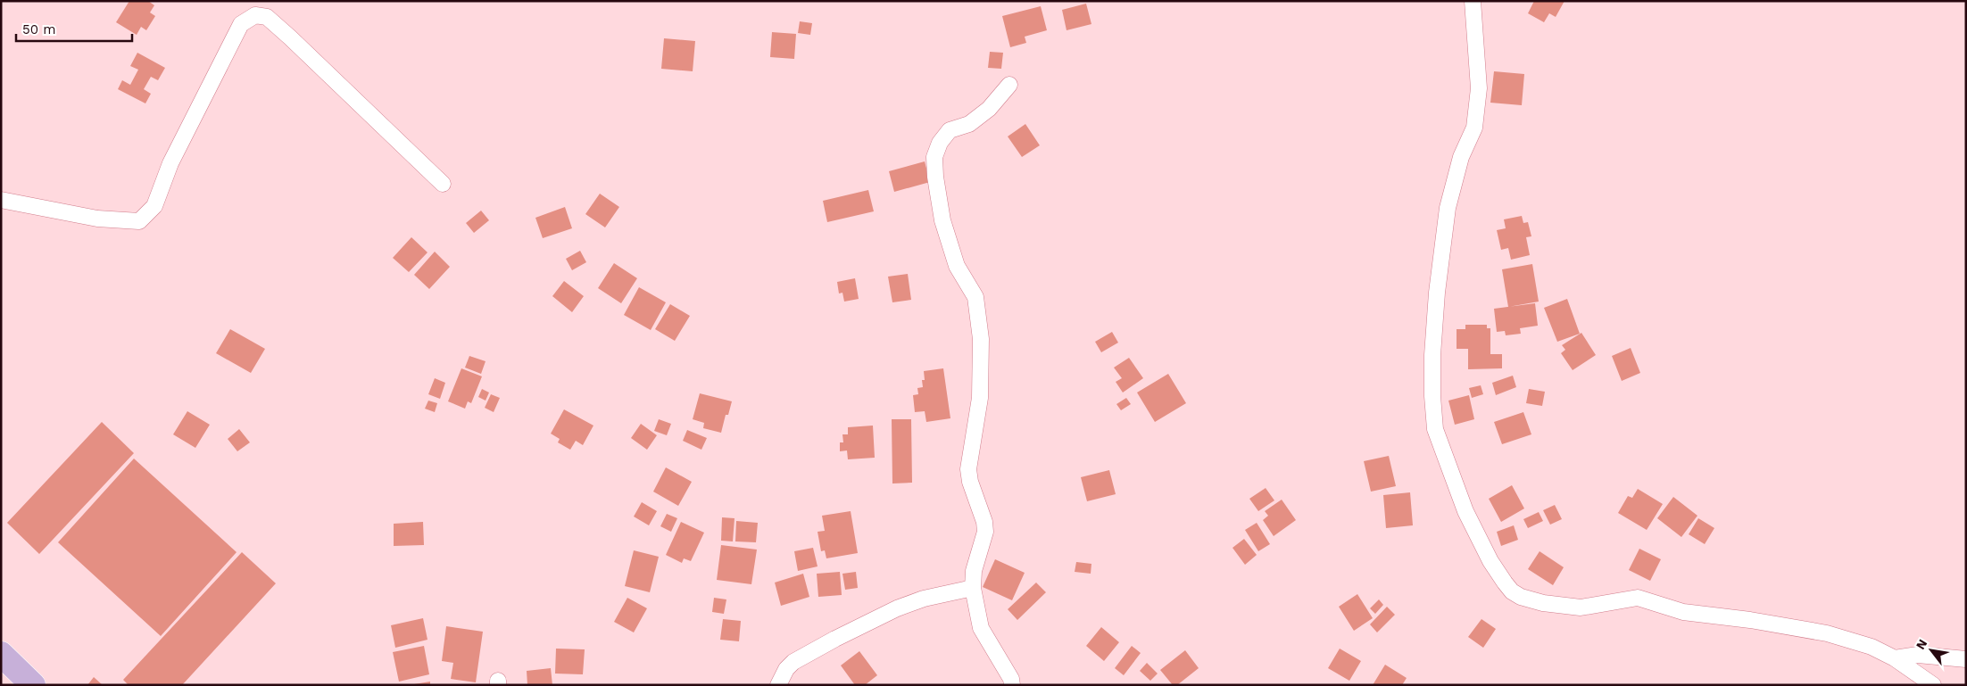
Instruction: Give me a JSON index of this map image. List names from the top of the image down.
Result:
{
  "scale_bar": "50 m",
  "north": "top left"
}
